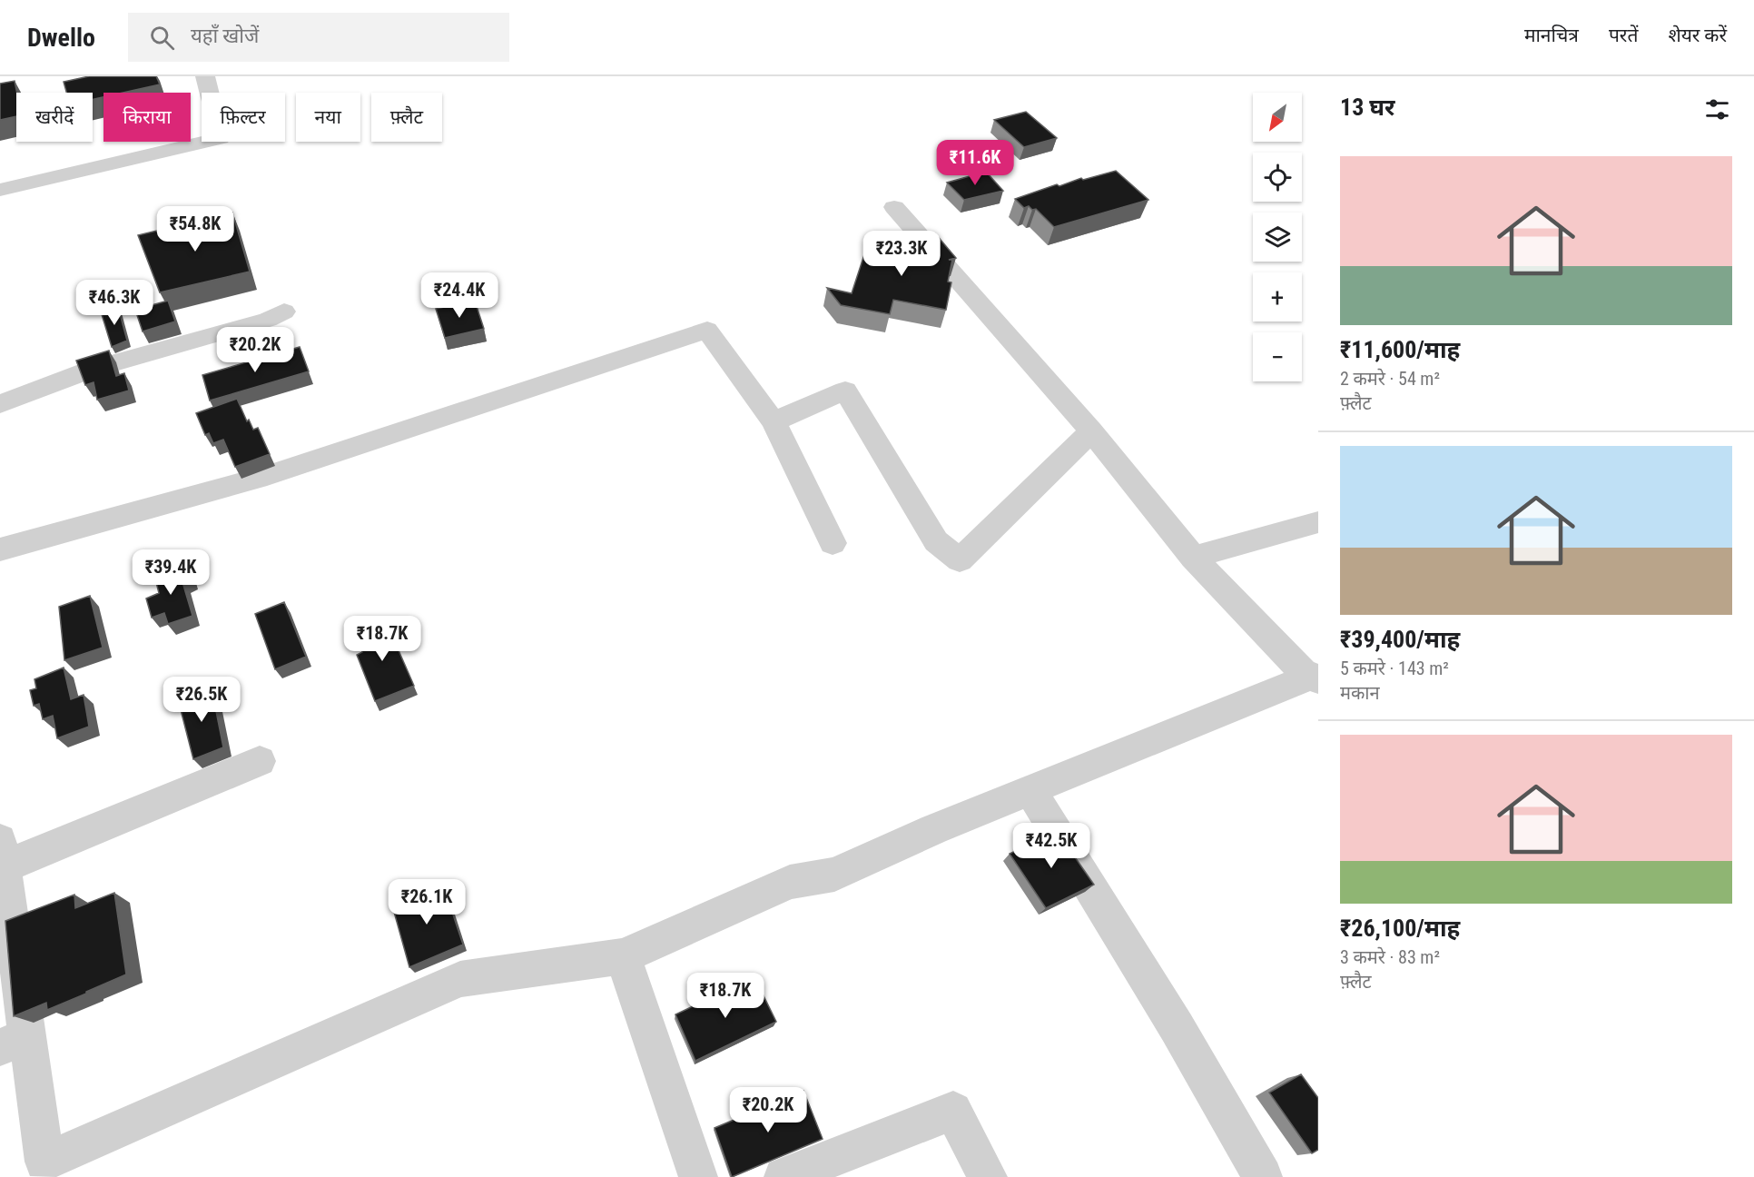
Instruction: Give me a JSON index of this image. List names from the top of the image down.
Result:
{
  "north": "bottom left",
  "page": {
    "header": "Dwello",
    "search": "यहाँ खोजें",
    "nav": ["मानचित्र", "परतें", "शेयर करें"],
    "heading": "13 घर",
    "map_buttons": ["+", "−"],
    "chip": [
      "खरीदें",
      "किराया",
      "फ़िल्टर",
      "नया",
      "फ़्लैट"
    ],
    "price": [
      "₹11.6K",
      "₹54.8K",
      "₹23.3K",
      "₹24.4K",
      "₹46.3K",
      "₹20.2K",
      "₹39.4K",
      "₹18.7K",
      "₹26.5K",
      "₹42.5K",
      "₹26.1K",
      "₹18.7K",
      "₹20.2K"
    ],
    "list": [
      {
        "name": "₹11,600/माह",
        "note": "2 कमरे · 54 m² · फ़्लैट"
      },
      {
        "name": "₹39,400/माह",
        "note": "5 कमरे · 143 m² · मकान"
      },
      {
        "name": "₹26,100/माह",
        "note": "3 कमरे · 83 m² · फ़्लैट"
      }
    ]
  }
}
